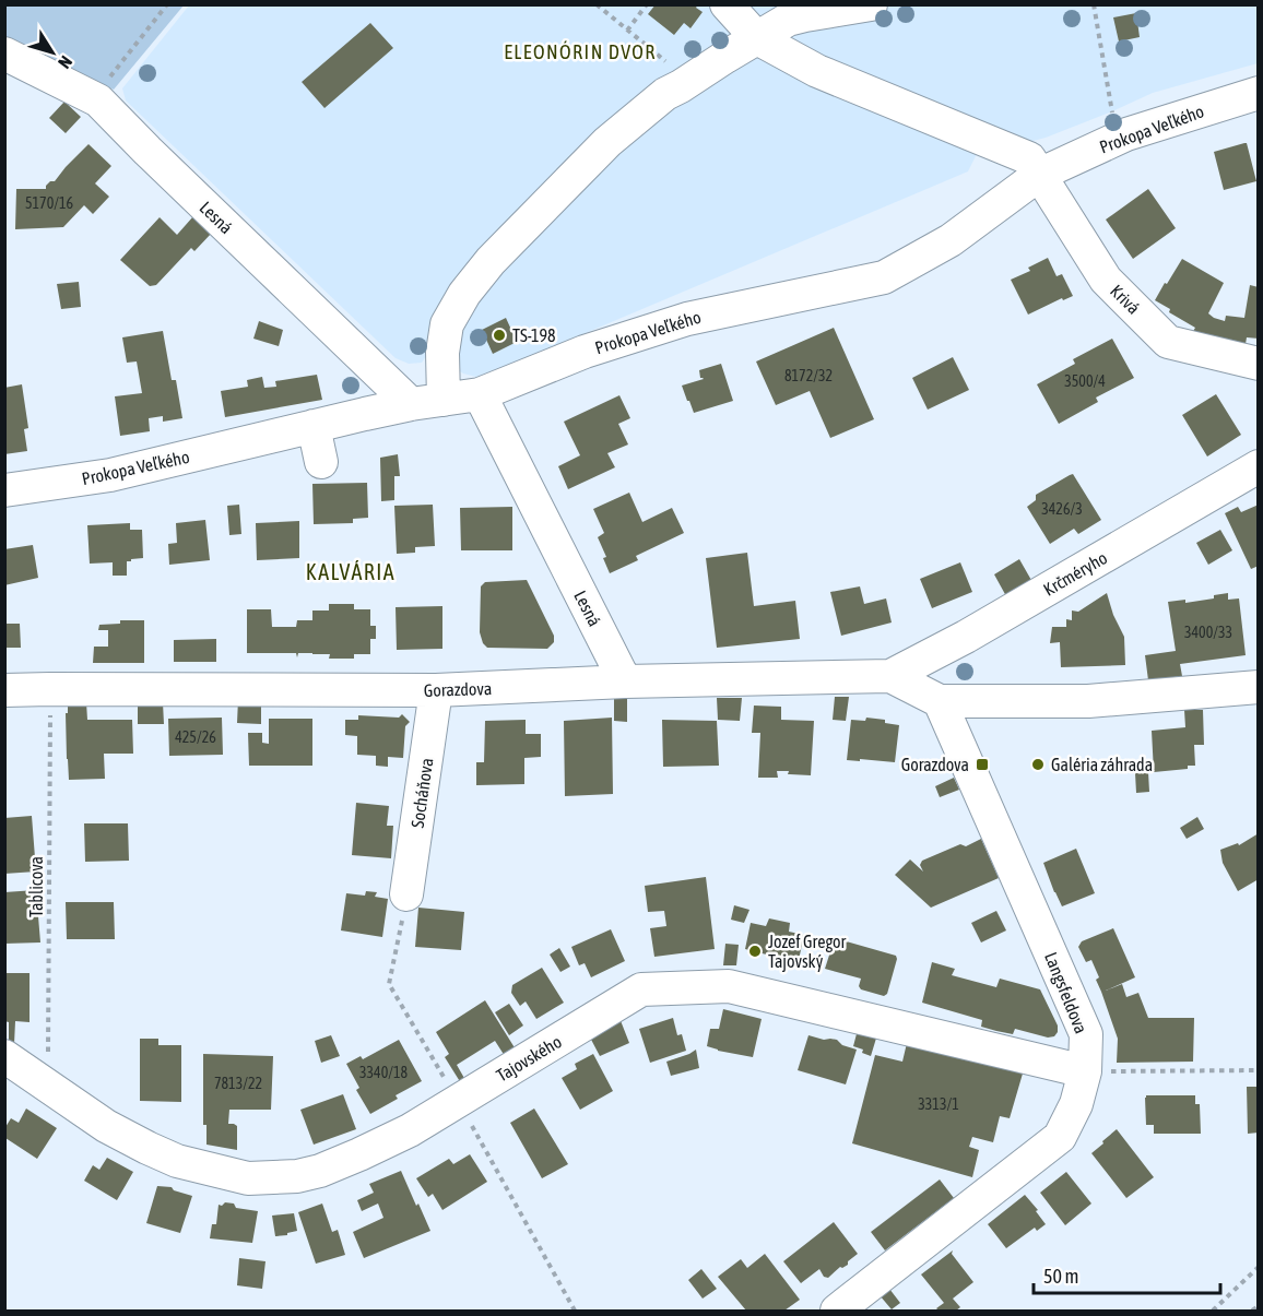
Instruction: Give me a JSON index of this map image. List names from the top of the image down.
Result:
{
  "streets": {
    "street": [
      "Prokopa Veľkého",
      "Lesná",
      "Krivá",
      "Krčméryho",
      "Gorazdova",
      "Socháňova",
      "Langsfeldova",
      "Tajovského"
    ],
    "path": ["Tablicova"]
  },
  "crossings": [
    ["Prokopa Veľkého", "Lesná"],
    ["Prokopa Veľkého", "Krivá"],
    ["Lesná", "Gorazdova"],
    ["Krčméryho", "Gorazdova"],
    ["Gorazdova", "Socháňova"],
    ["Gorazdova", "Tablicova"],
    ["Gorazdova", "Langsfeldova"],
    ["Tablicova", "Tajovského"],
    ["Langsfeldova", "Tajovského"]
  ],
  "districts": ["ELEONÓRIN DVOR", "KALVÁRIA"],
  "places": {
    "other": ["TS-198", "Galéria záhrada", "Jozef Gregor Tajovský"],
    "transit": ["Gorazdova"]
  },
  "house_numbers": [
    "5170/16",
    "8172/32",
    "3500/4",
    "3426/3",
    "3400/33",
    "425/26",
    "3340/18",
    "7813/22",
    "3313/1"
  ],
  "scale_bar": "50 m",
  "north": "bottom right"
}
